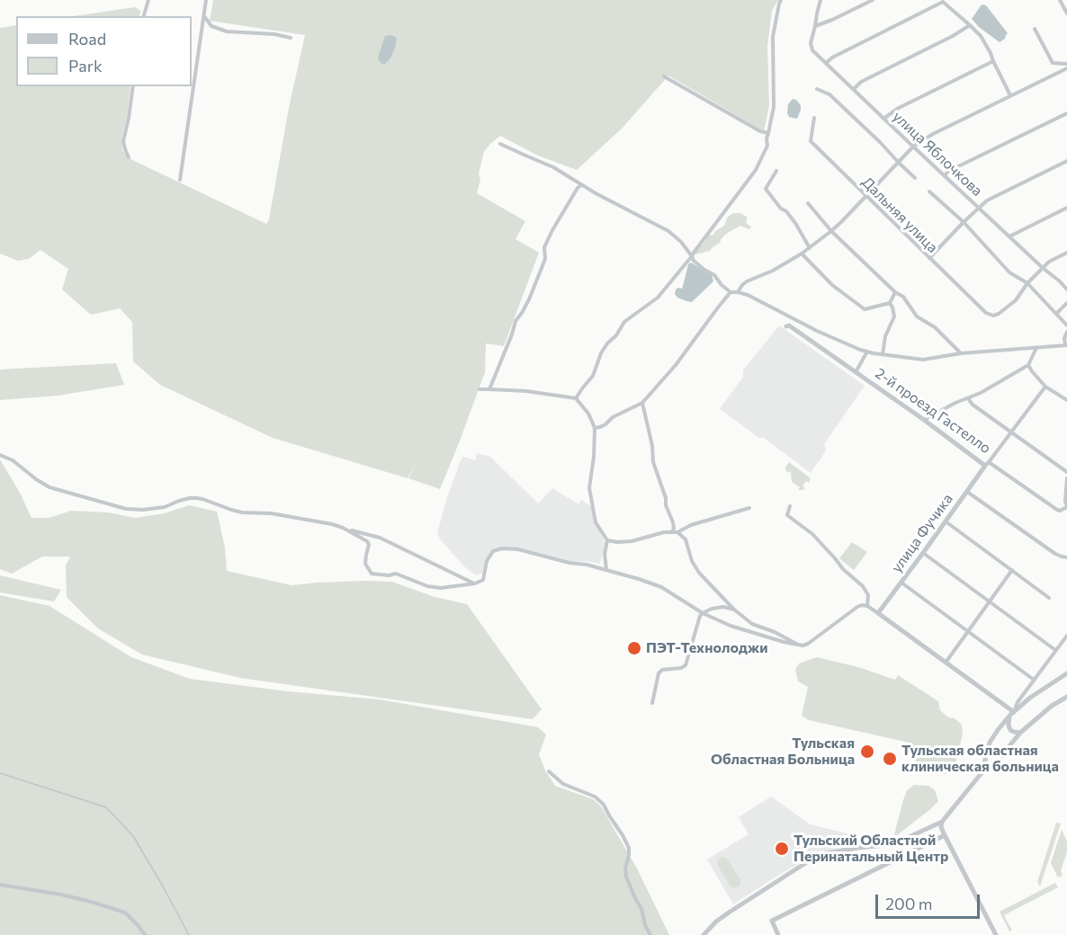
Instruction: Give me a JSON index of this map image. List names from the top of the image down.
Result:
{
  "streets": {
    "street": [
      "улица Яблочкова",
      "Дальняя улица",
      "2-й проезд Гастелло",
      "улица Фучика"
    ]
  },
  "crossings": [
    ["2-й проезд Гастелло", "улица Фучика"]
  ],
  "places": [
    "ПЭТ-Технолоджи",
    "Тульская Областная Больница",
    "Тульская областная клиническая больница",
    "Тульский Областной Перинатальный Центр"
  ],
  "legend": ["Road", "Park"],
  "scale_bar": "200 m"
}
